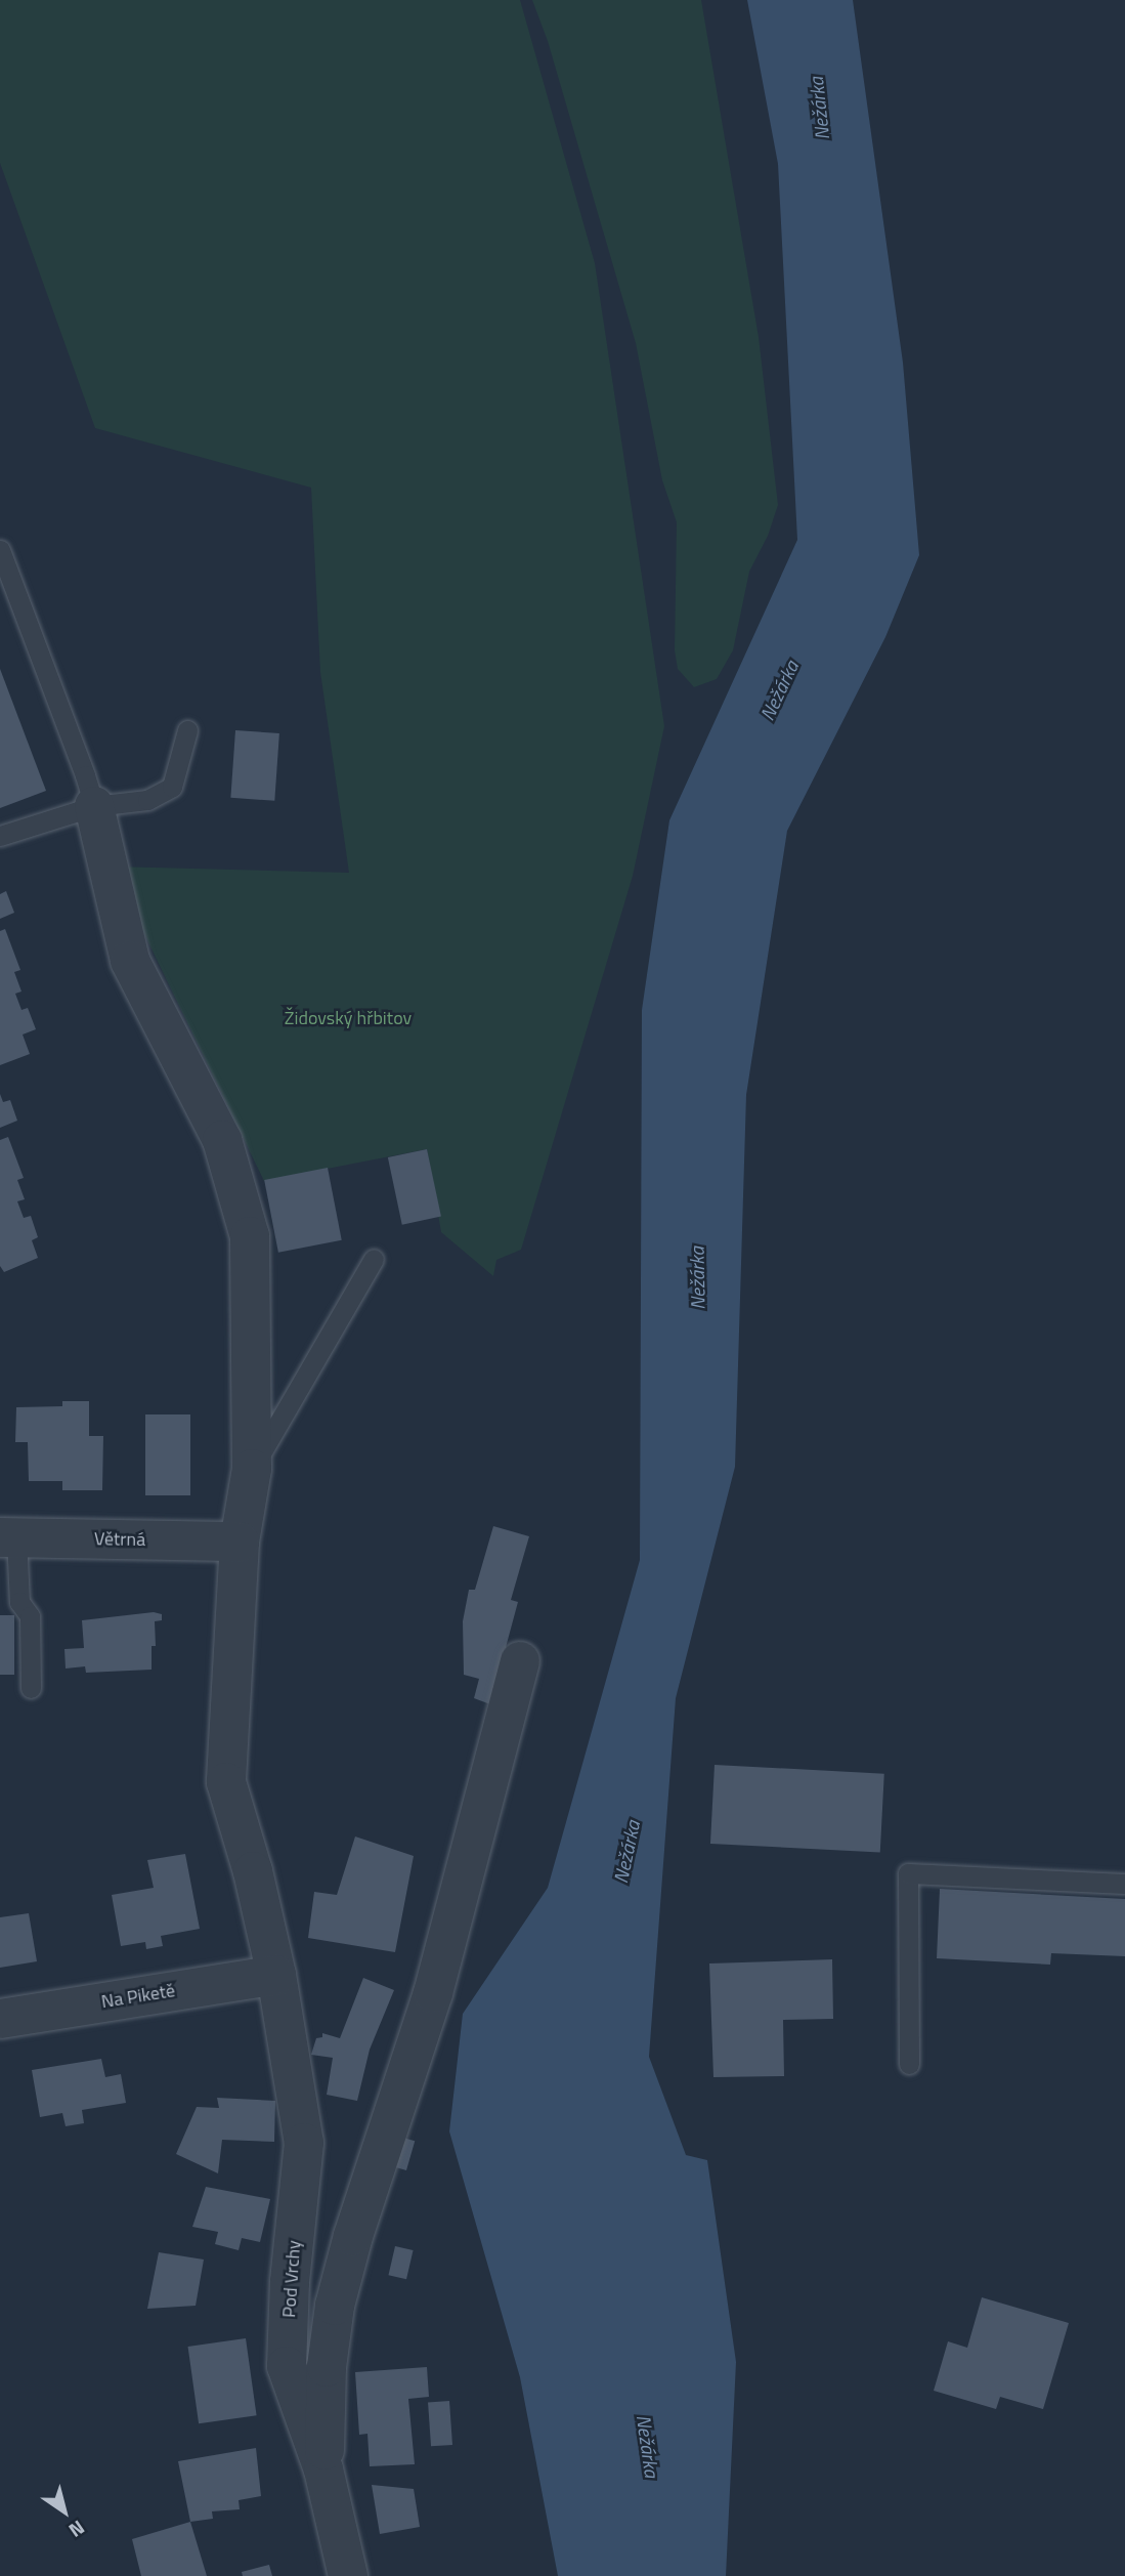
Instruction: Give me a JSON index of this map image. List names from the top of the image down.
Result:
{
  "streets": {
    "street": ["Větrná", "Na Piketě", "Pod Vrchy"]
  },
  "crossings": [
    ["Větrná", "Pod Vrchy"],
    ["Na Piketě", "Pod Vrchy"]
  ],
  "water": ["Nežárka"],
  "parks": ["Židovský hřbitov"],
  "north": "bottom right"
}
